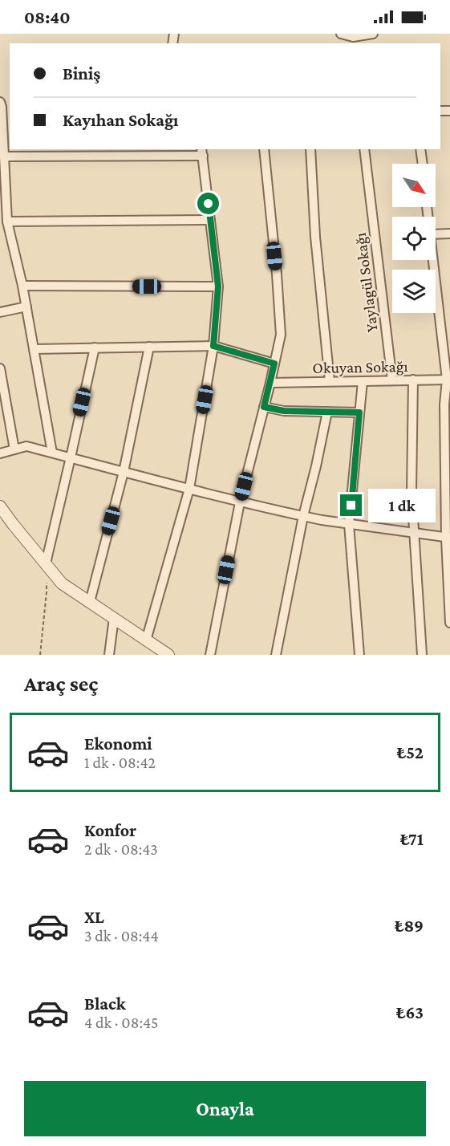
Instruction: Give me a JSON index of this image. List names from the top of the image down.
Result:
{
  "streets": {
    "street": ["Yaylagül Sokağı", "Okuyan Sokağı"]
  },
  "crossings": [
    ["Yaylagül Sokağı", "Okuyan Sokağı"]
  ],
  "north": "bottom right",
  "page": {
    "status": "08:40",
    "banner": ["Biniş", "Kayıhan Sokağı"],
    "bubble": "1 dk",
    "heading": "Araç seç",
    "list": [
      {
        "name": "Ekonomi",
        "note": "1 dk · 08:42",
        "value": "₺52"
      },
      {
        "name": "Konfor",
        "note": "2 dk · 08:43",
        "value": "₺71"
      },
      {
        "name": "XL",
        "note": "3 dk · 08:44",
        "value": "₺89"
      },
      {
        "name": "Black",
        "note": "4 dk · 08:45",
        "value": "₺63"
      }
    ],
    "buttons": "Onayla"
  }
}
